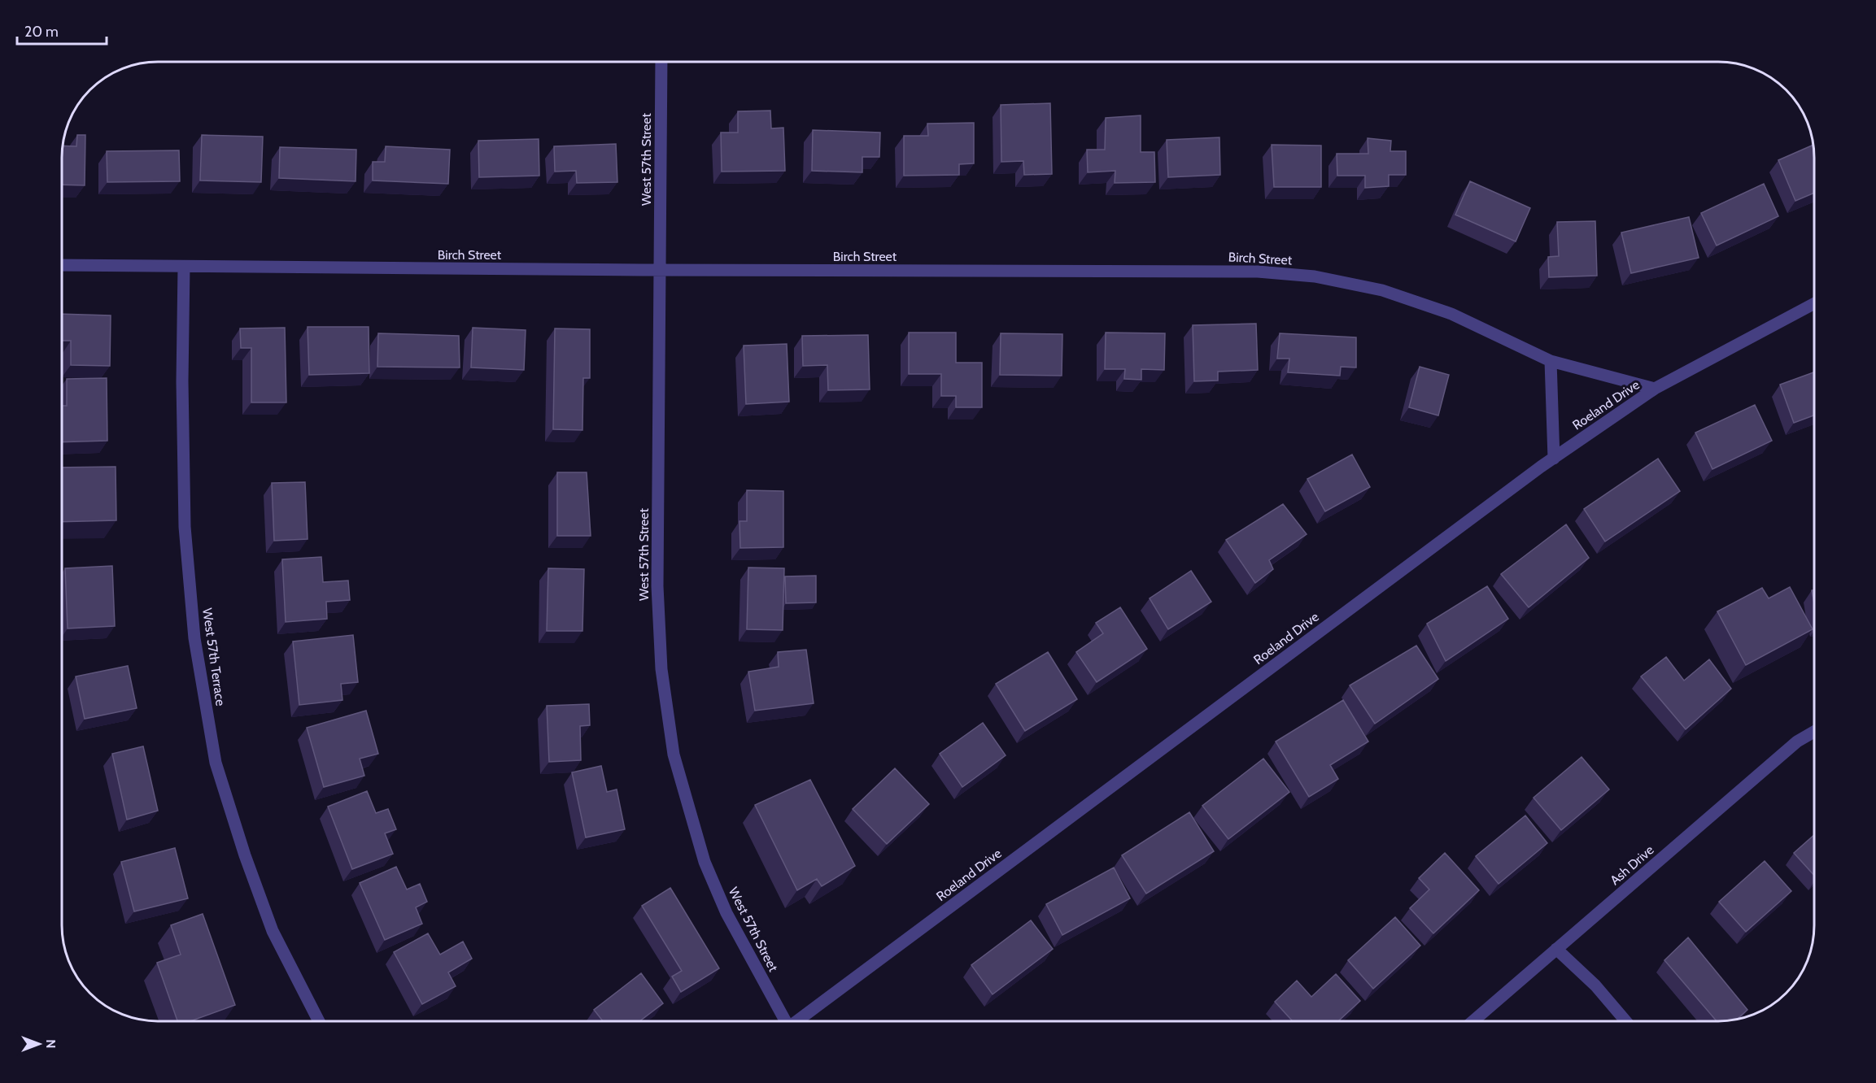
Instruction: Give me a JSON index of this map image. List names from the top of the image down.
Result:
{
  "streets": {
    "street": [
      "West 57th Street",
      "Birch Street",
      "Roeland Drive",
      "West 57th Terrace",
      "Ash Drive"
    ]
  },
  "crossings": [
    ["West 57th Street", "Birch Street"],
    ["Birch Street", "Roeland Drive"],
    ["Birch Street", "West 57th Terrace"]
  ],
  "scale_bar": "20 m",
  "north": "right"
}
